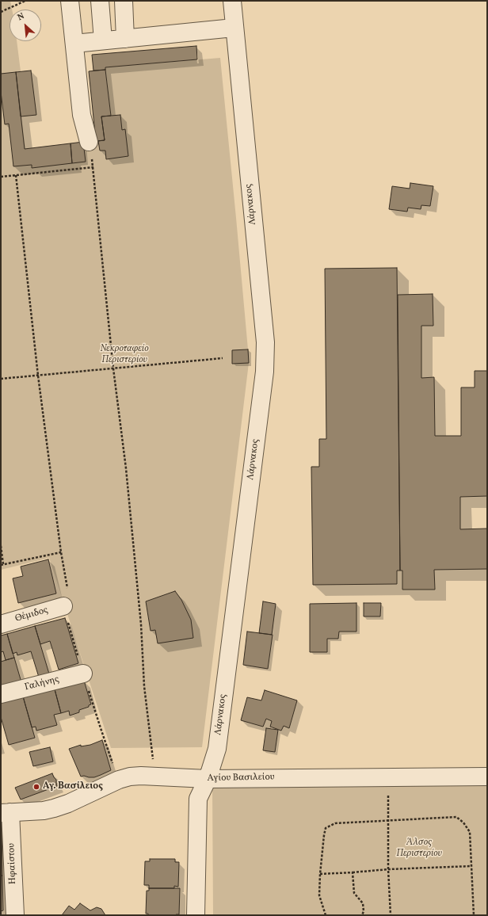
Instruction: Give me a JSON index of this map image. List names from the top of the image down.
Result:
{
  "streets": {
    "street": [
      "Λάρνακος",
      "Θέμιδος",
      "Γαλήνης",
      "Αγίου Βασιλείου",
      "Ηφαίστου"
    ]
  },
  "crossings": [
    ["Λάρνακος", "Αγίου Βασιλείου"],
    ["Αγίου Βασιλείου", "Ηφαίστου"]
  ],
  "parks": ["Νεκροταφείο Περιστερίου", "Άλσος Περιστερίου"],
  "places": ["Αγ. Βασίλειος"],
  "north": "top left"
}
